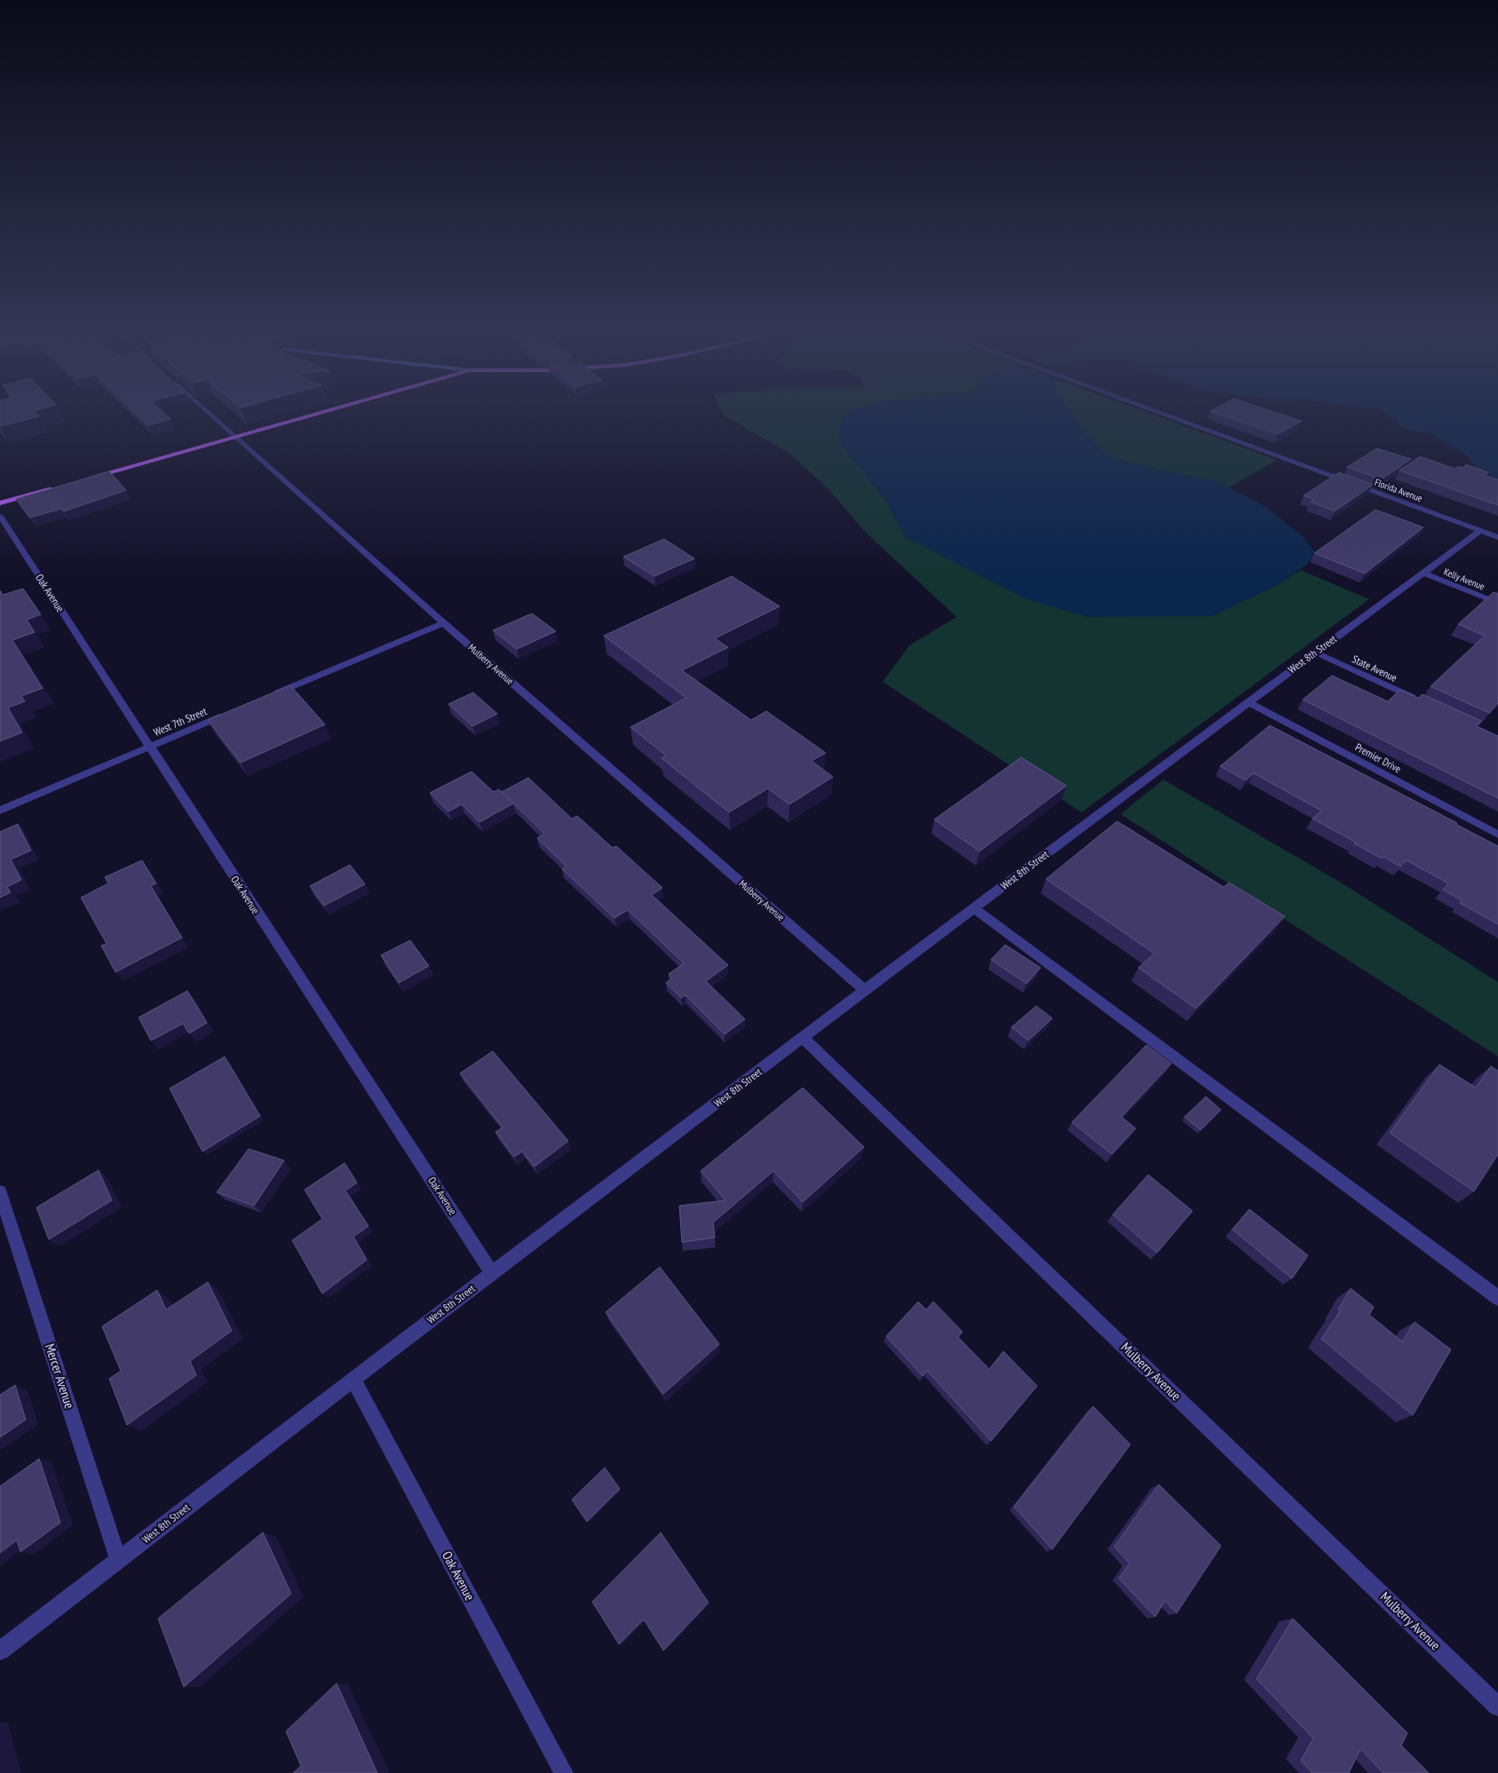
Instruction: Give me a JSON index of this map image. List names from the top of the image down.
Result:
{
  "streets": {
    "street": [
      "Florida Avenue",
      "Kelly Avenue",
      "Oak Avenue",
      "West 8th Street",
      "Mulberry Avenue",
      "State Avenue",
      "West 7th Street",
      "Premier Drive",
      "Mercer Avenue"
    ]
  },
  "crossings": [
    ["Florida Avenue", "West 8th Street"],
    ["Kelly Avenue", "West 8th Street"],
    ["Oak Avenue", "West 8th Street"],
    ["Oak Avenue", "West 7th Street"],
    ["West 8th Street", "Mulberry Avenue"],
    ["West 8th Street", "State Avenue"],
    ["West 8th Street", "Premier Drive"],
    ["West 8th Street", "Mercer Avenue"]
  ]
}
